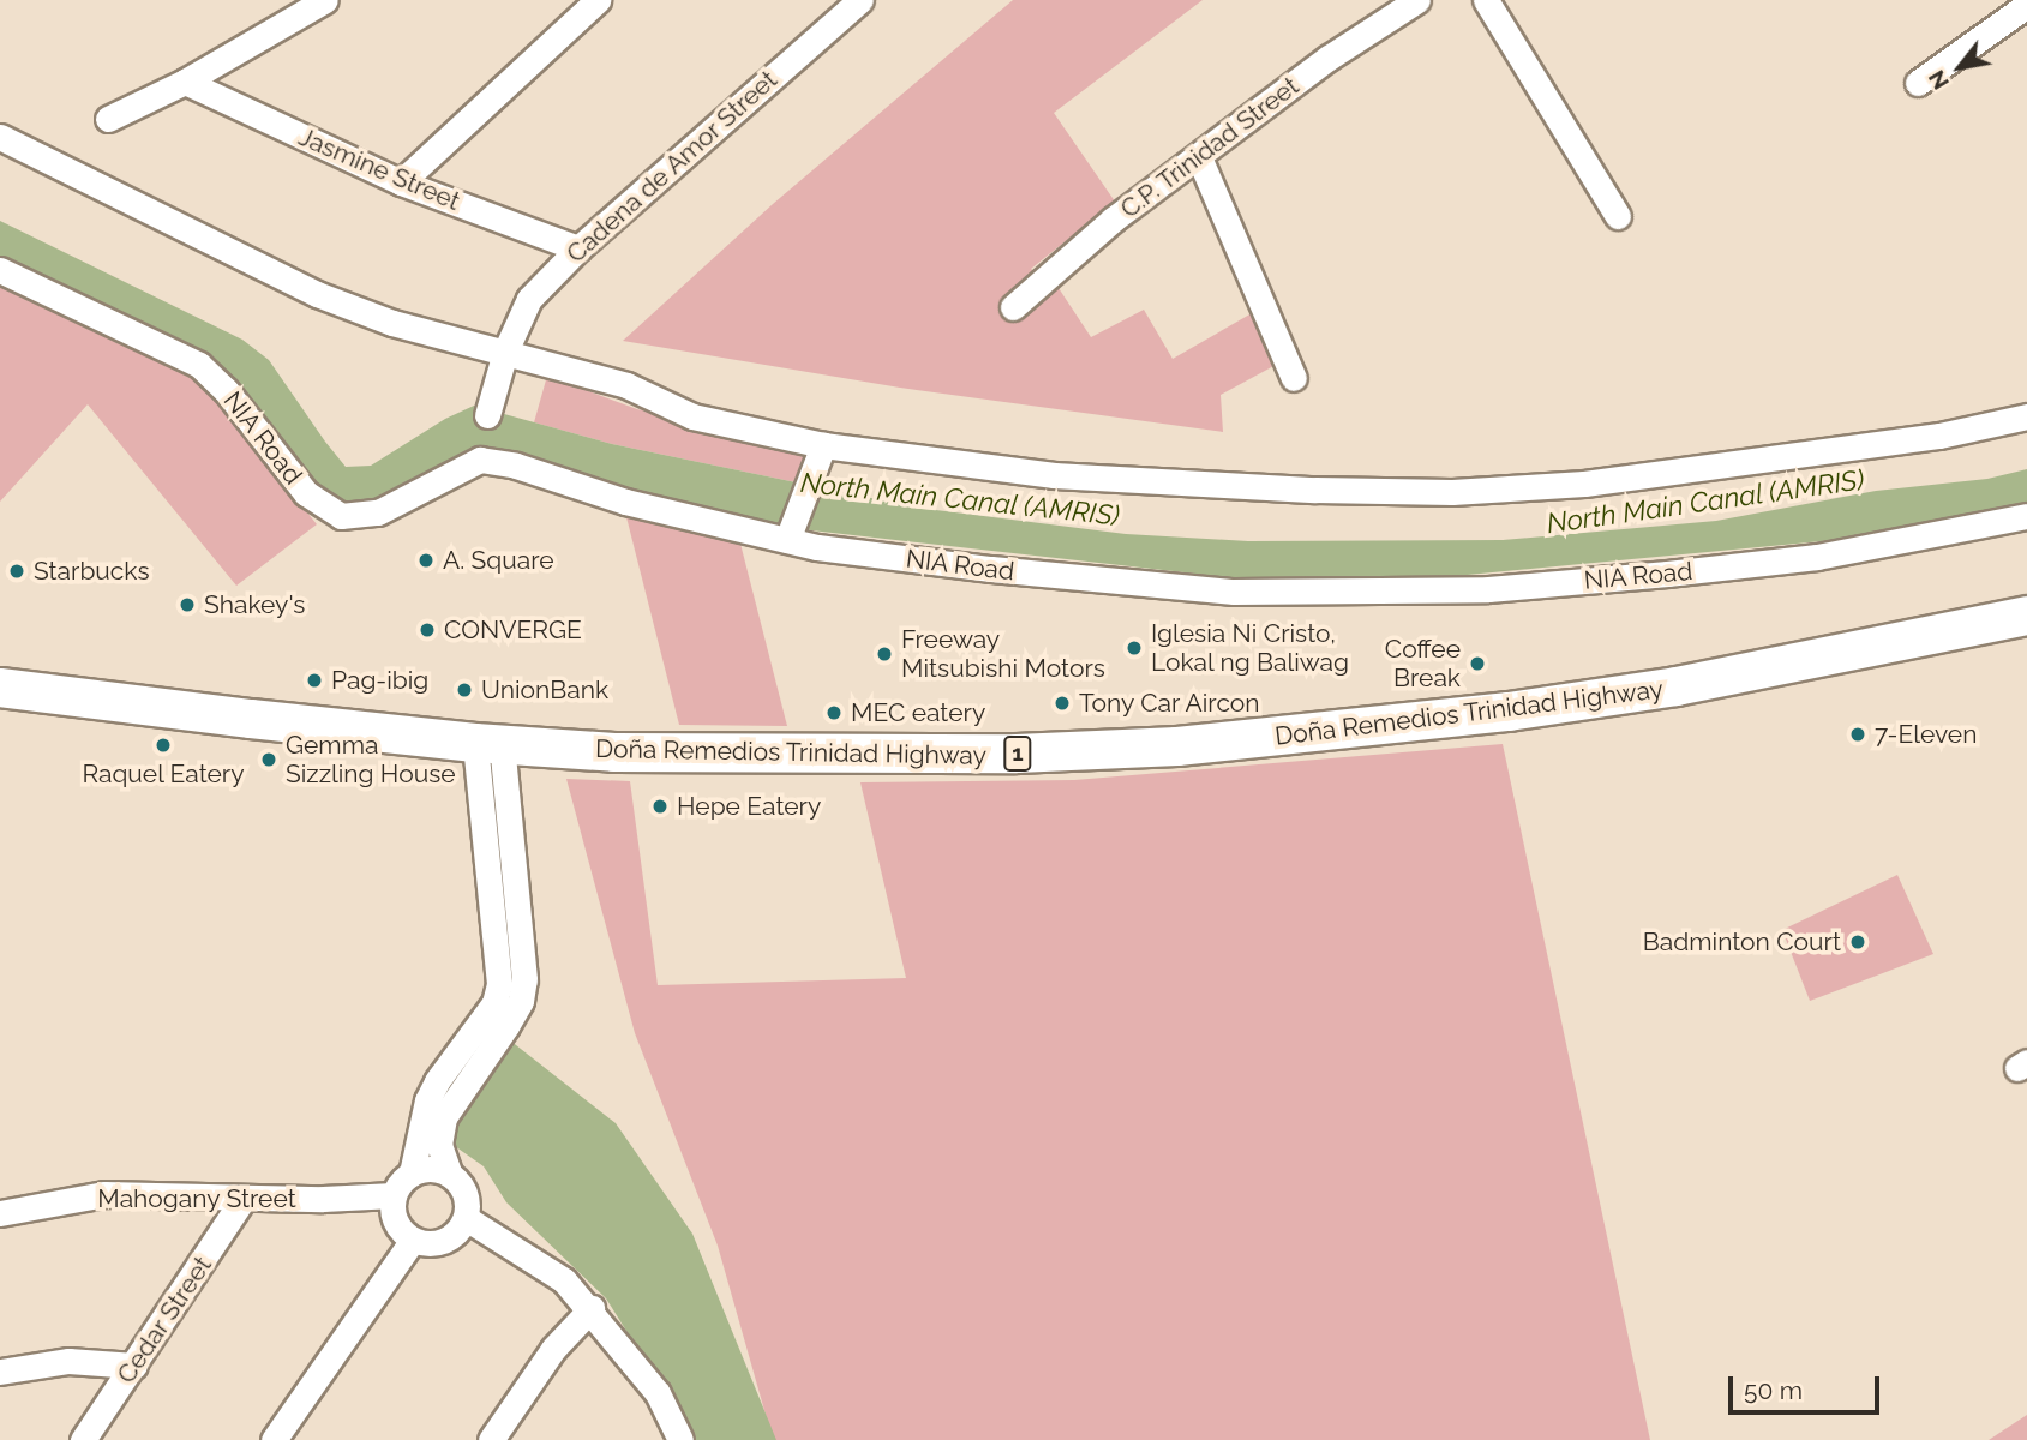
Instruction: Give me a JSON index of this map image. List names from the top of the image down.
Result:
{
  "streets": {
    "highway": ["Doña Remedios Trinidad Highway", "1"],
    "street": [
      "C.P. Trinidad Street",
      "Cadena de Amor Street",
      "Jasmine Street",
      "NIA Road",
      "Mahogany Street",
      "Cedar Street"
    ]
  },
  "crossings": [
    ["Cadena de Amor Street", "Jasmine Street"],
    ["Mahogany Street", "Cedar Street"]
  ],
  "water": ["North Main Canal (AMRIS)"],
  "places": [
    "A. Square",
    "Starbucks",
    "Shakey's",
    "CONVERGE",
    "Iglesia Ni Cristo, Lokal ng Baliwag",
    "Freeway Mitsubishi Motors",
    "Coffee Break",
    "Pag-ibig",
    "UnionBank",
    "Tony Car Aircon",
    "MEC eatery",
    "7-Eleven",
    "Raquel Eatery",
    "Gemma Sizzling House",
    "Hepe Eatery",
    "Badminton Court"
  ],
  "scale_bar": "50 m",
  "north": "bottom left"
}
